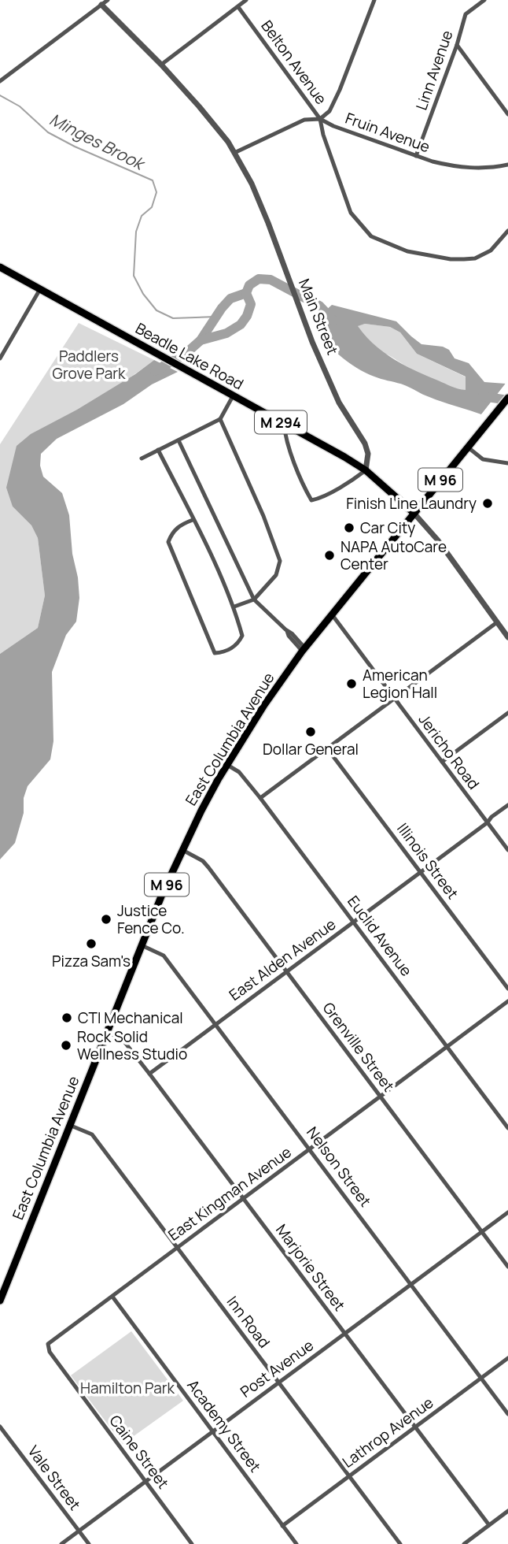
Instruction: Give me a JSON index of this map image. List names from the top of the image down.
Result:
{
  "streets": {
    "main road": [
      "Beadle Lake Road",
      "M 294",
      "M 96",
      "East Columbia Avenue"
    ],
    "street": [
      "Belton Avenue",
      "Linn Avenue",
      "Fruin Avenue",
      "Main Street",
      "Jericho Road",
      "Illinois Street",
      "Euclid Avenue",
      "East Alden Avenue",
      "Grenville Street",
      "Nelson Street",
      "East Kingman Avenue",
      "Marjorie Street",
      "Inn Road",
      "Post Avenue",
      "Academy Street",
      "Lathrop Avenue",
      "Caine Street",
      "Vale Street"
    ]
  },
  "crossings": [
    ["Belton Avenue", "Fruin Avenue"],
    ["Linn Avenue", "Fruin Avenue"],
    ["Main Street", "Beadle Lake Road"],
    ["Main Street", "M 294"],
    ["Beadle Lake Road", "M 294"],
    ["M 294", "East Columbia Avenue"],
    ["East Columbia Avenue", "Jericho Road"],
    ["East Columbia Avenue", "Euclid Avenue"],
    ["East Columbia Avenue", "Grenville Street"],
    ["East Columbia Avenue", "Nelson Street"],
    ["East Columbia Avenue", "Marjorie Street"],
    ["East Columbia Avenue", "Inn Road"],
    ["Jericho Road", "East Alden Avenue"],
    ["Illinois Street", "East Alden Avenue"],
    ["Euclid Avenue", "East Alden Avenue"],
    ["Euclid Avenue", "East Kingman Avenue"],
    ["East Alden Avenue", "Grenville Street"],
    ["East Alden Avenue", "Nelson Street"],
    ["East Alden Avenue", "Marjorie Street"],
    ["Grenville Street", "East Kingman Avenue"],
    ["Grenville Street", "Post Avenue"],
    ["Nelson Street", "East Kingman Avenue"],
    ["Nelson Street", "Post Avenue"],
    ["Nelson Street", "Lathrop Avenue"],
    ["East Kingman Avenue", "Marjorie Street"],
    ["East Kingman Avenue", "Inn Road"],
    ["East Kingman Avenue", "Academy Street"],
    ["East Kingman Avenue", "Caine Street"],
    ["Marjorie Street", "Post Avenue"],
    ["Marjorie Street", "Lathrop Avenue"],
    ["Inn Road", "Post Avenue"],
    ["Inn Road", "Lathrop Avenue"],
    ["Post Avenue", "Academy Street"],
    ["Post Avenue", "Caine Street"],
    ["Post Avenue", "Vale Street"],
    ["Academy Street", "Lathrop Avenue"]
  ],
  "water": ["Minges Brook"],
  "parks": ["Paddlers Grove Park", "Hamilton Park"],
  "places": [
    "Finish Line Laundry",
    "Car City",
    "NAPA AutoCare Center",
    "American Legion Hall",
    "Dollar General",
    "Justice Fence Co.",
    "Pizza Sam's",
    "CTI Mechanical",
    "Rock Solid Wellness Studio"
  ]
}
